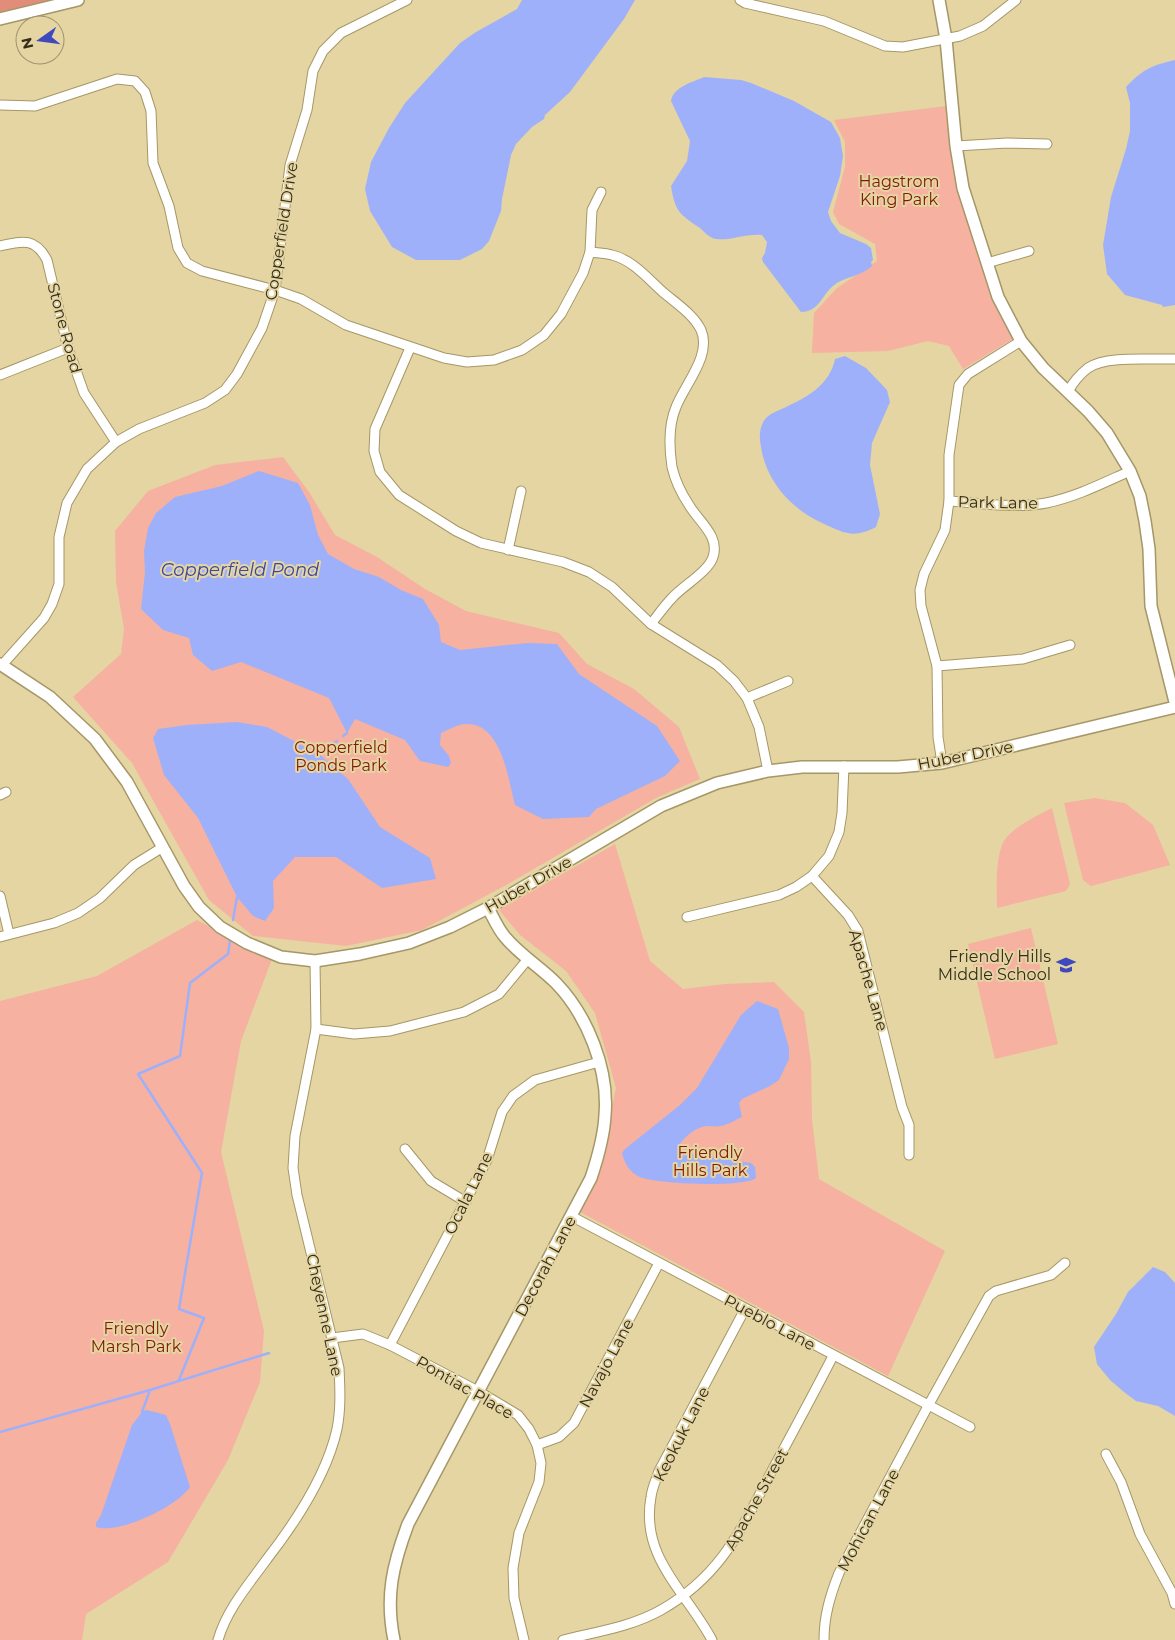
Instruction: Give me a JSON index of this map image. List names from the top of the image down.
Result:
{
  "streets": {
    "street": [
      "Copperfield Drive",
      "Stone Road",
      "Park Lane",
      "Huber Drive",
      "Apache Lane",
      "Ocala Lane",
      "Decorah Lane",
      "Cheyenne Lane",
      "Pueblo Lane",
      "Navajo Lane",
      "Pontiac Place",
      "Keokuk Lane",
      "Apache Street",
      "Mohican Lane"
    ]
  },
  "crossings": [
    ["Copperfield Drive", "Stone Road"],
    ["Copperfield Drive", "Huber Drive"],
    ["Huber Drive", "Decorah Lane"],
    ["Huber Drive", "Cheyenne Lane"],
    ["Ocala Lane", "Decorah Lane"],
    ["Ocala Lane", "Pontiac Place"],
    ["Decorah Lane", "Pueblo Lane"],
    ["Decorah Lane", "Pontiac Place"],
    ["Cheyenne Lane", "Pontiac Place"],
    ["Pueblo Lane", "Navajo Lane"],
    ["Pueblo Lane", "Keokuk Lane"],
    ["Pueblo Lane", "Apache Street"],
    ["Pueblo Lane", "Mohican Lane"],
    ["Navajo Lane", "Pontiac Place"],
    ["Keokuk Lane", "Apache Street"]
  ],
  "water": ["Copperfield Pond"],
  "parks": [
    "Hagstrom King Park",
    "Copperfield Ponds Park",
    "Friendly Hills Park",
    "Friendly Marsh Park"
  ],
  "places": {
    "school or university": ["Friendly Hills Middle School"]
  },
  "north": "left"
}
